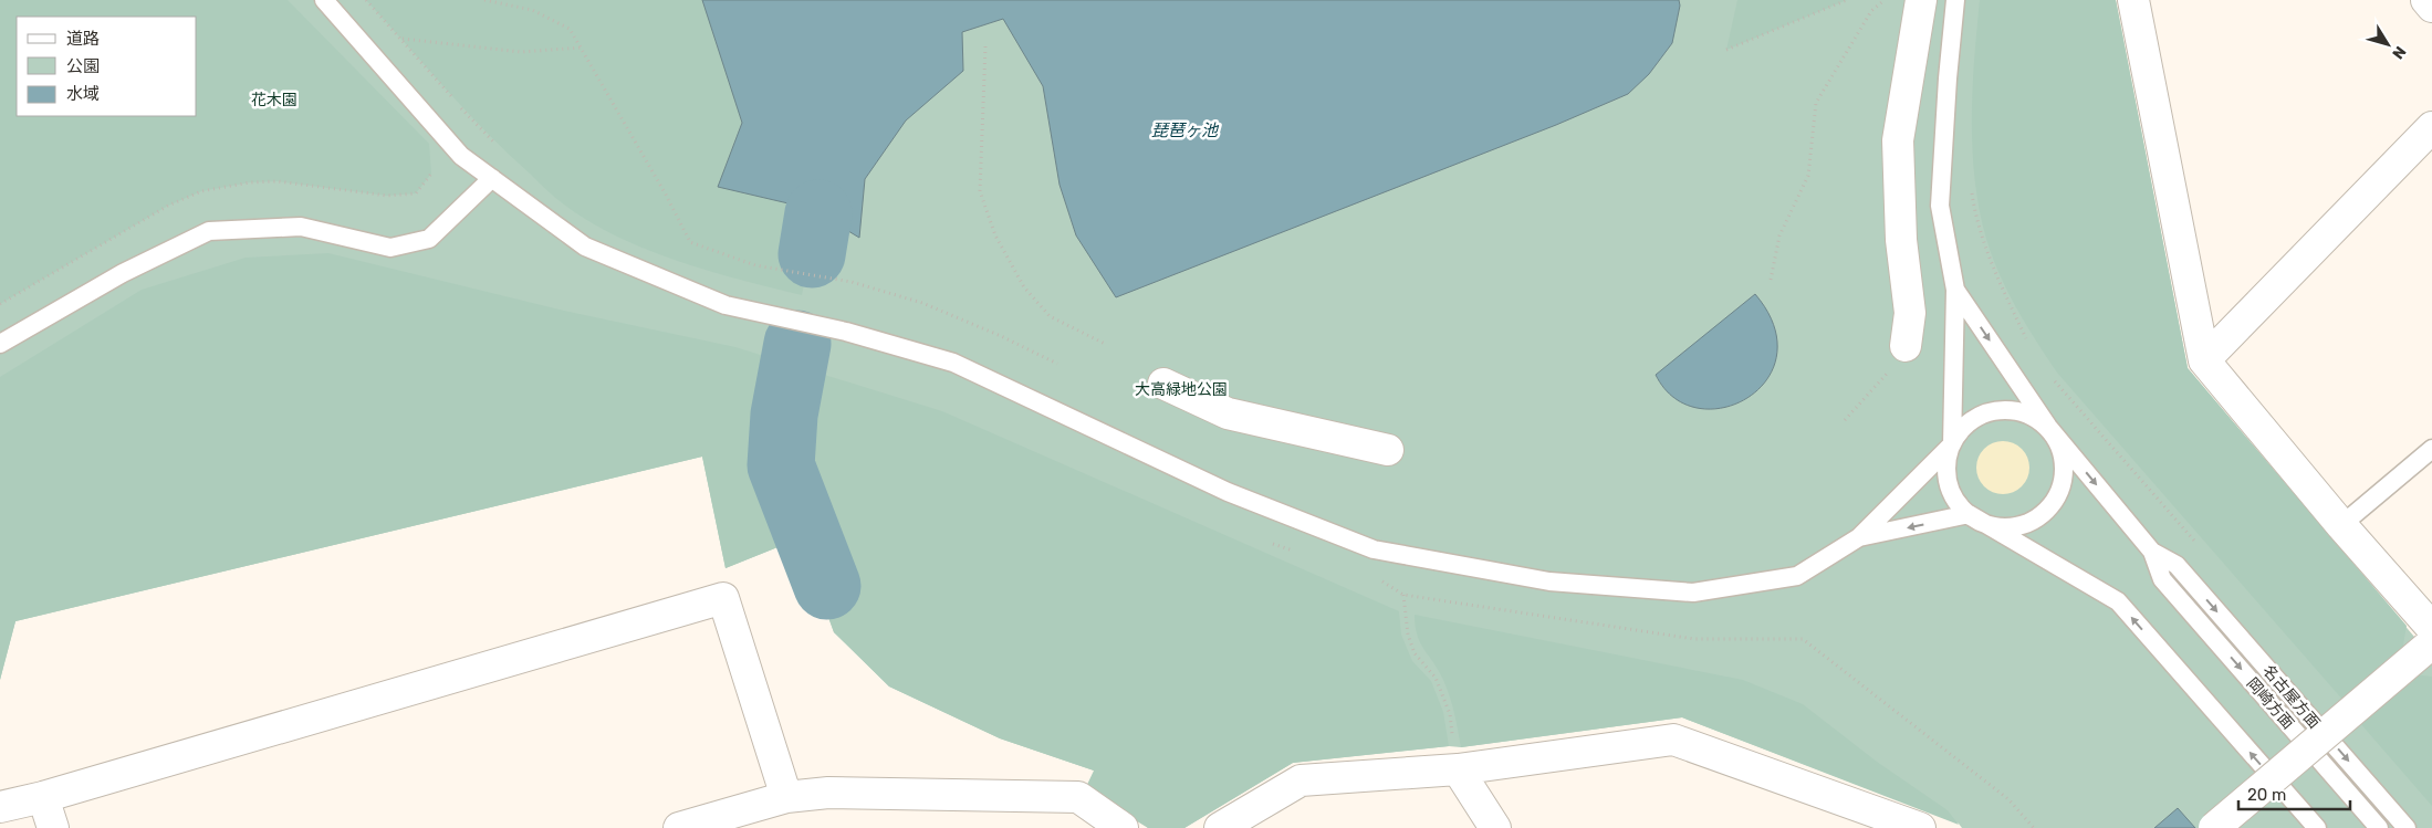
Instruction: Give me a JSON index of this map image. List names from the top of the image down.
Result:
{
  "streets": {
    "lane": ["名古屋方面", "岡崎方面"]
  },
  "crossings": [
    ["名古屋方面", "岡崎方面"]
  ],
  "water": ["琵琶ヶ池"],
  "parks": ["花木園", "大高緑地公園"],
  "legend": ["道路", "公園", "水域"],
  "scale_bar": "20 m",
  "north": "bottom right"
}
